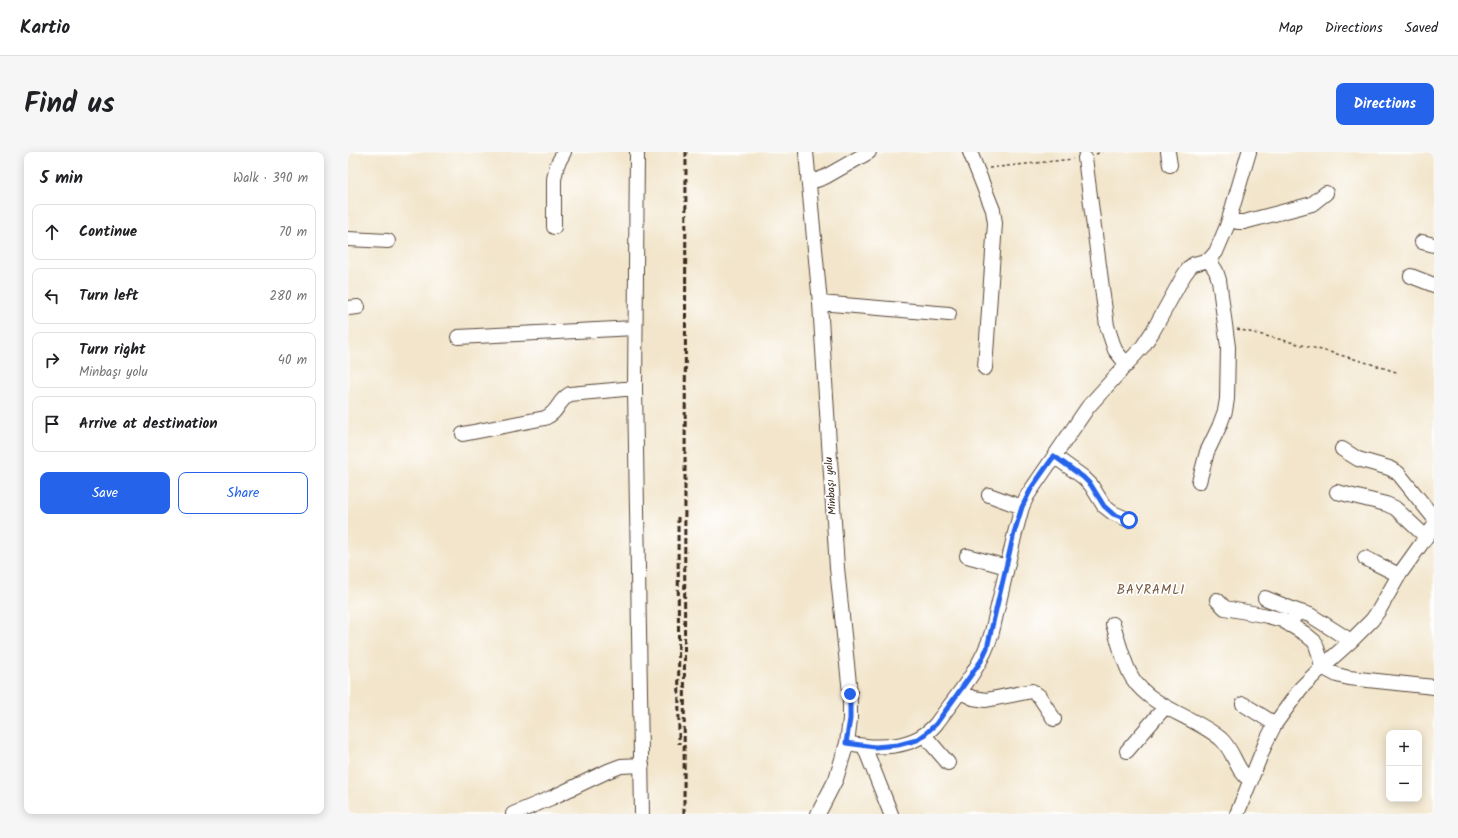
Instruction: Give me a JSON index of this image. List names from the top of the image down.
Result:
{
  "streets": {
    "street": ["Minbaşı yolu"]
  },
  "districts": ["BAYRAMLI"],
  "page": {
    "header": "Kartio",
    "nav": ["Map", "Directions", "Saved"],
    "title": "Find us",
    "buttons": [
      "Directions",
      ["Save", "Share"]
    ],
    "heading": ["5 min", "Walk · 390 m"],
    "list": [
      ["Continue", "70 m"],
      ["Turn left", "280 m"],
      ["Turn right", "Minbaşı yolu", "40 m"],
      "Arrive at destination"
    ],
    "map_buttons": ["+", "−"]
  }
}
